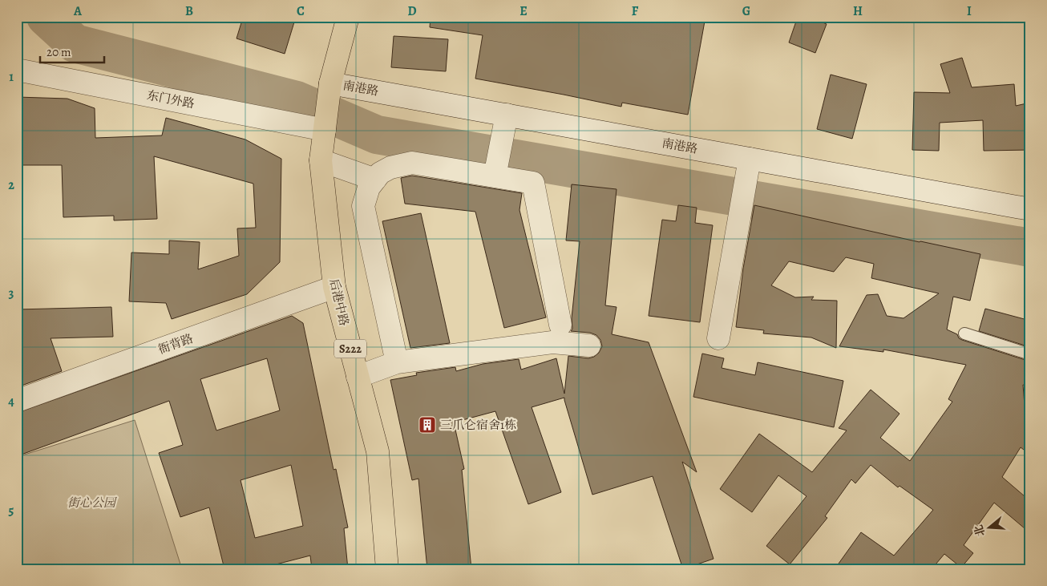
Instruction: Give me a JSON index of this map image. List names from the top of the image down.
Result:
{
  "streets": {
    "main road": ["后港中路", "S222"],
    "street": ["南港路", "东门外路", "衙背路"]
  },
  "crossings": [
    ["南港路", "S222"],
    ["东门外路", "后港中路"],
    ["东门外路", "S222"],
    ["后港中路", "衙背路"],
    ["后港中路", "S222"]
  ],
  "parks": ["街心公园"],
  "places": {
    "building": ["三爪仑宿舍1栋"]
  },
  "scale_bar": "20 m",
  "north": "left",
  "grid": {
    "columns": [
      "A",
      "B",
      "C",
      "D",
      "E",
      "F",
      "G",
      "H",
      "I"
    ],
    "rows": [
      "1",
      "2",
      "3",
      "4",
      "5"
    ]
  }
}
